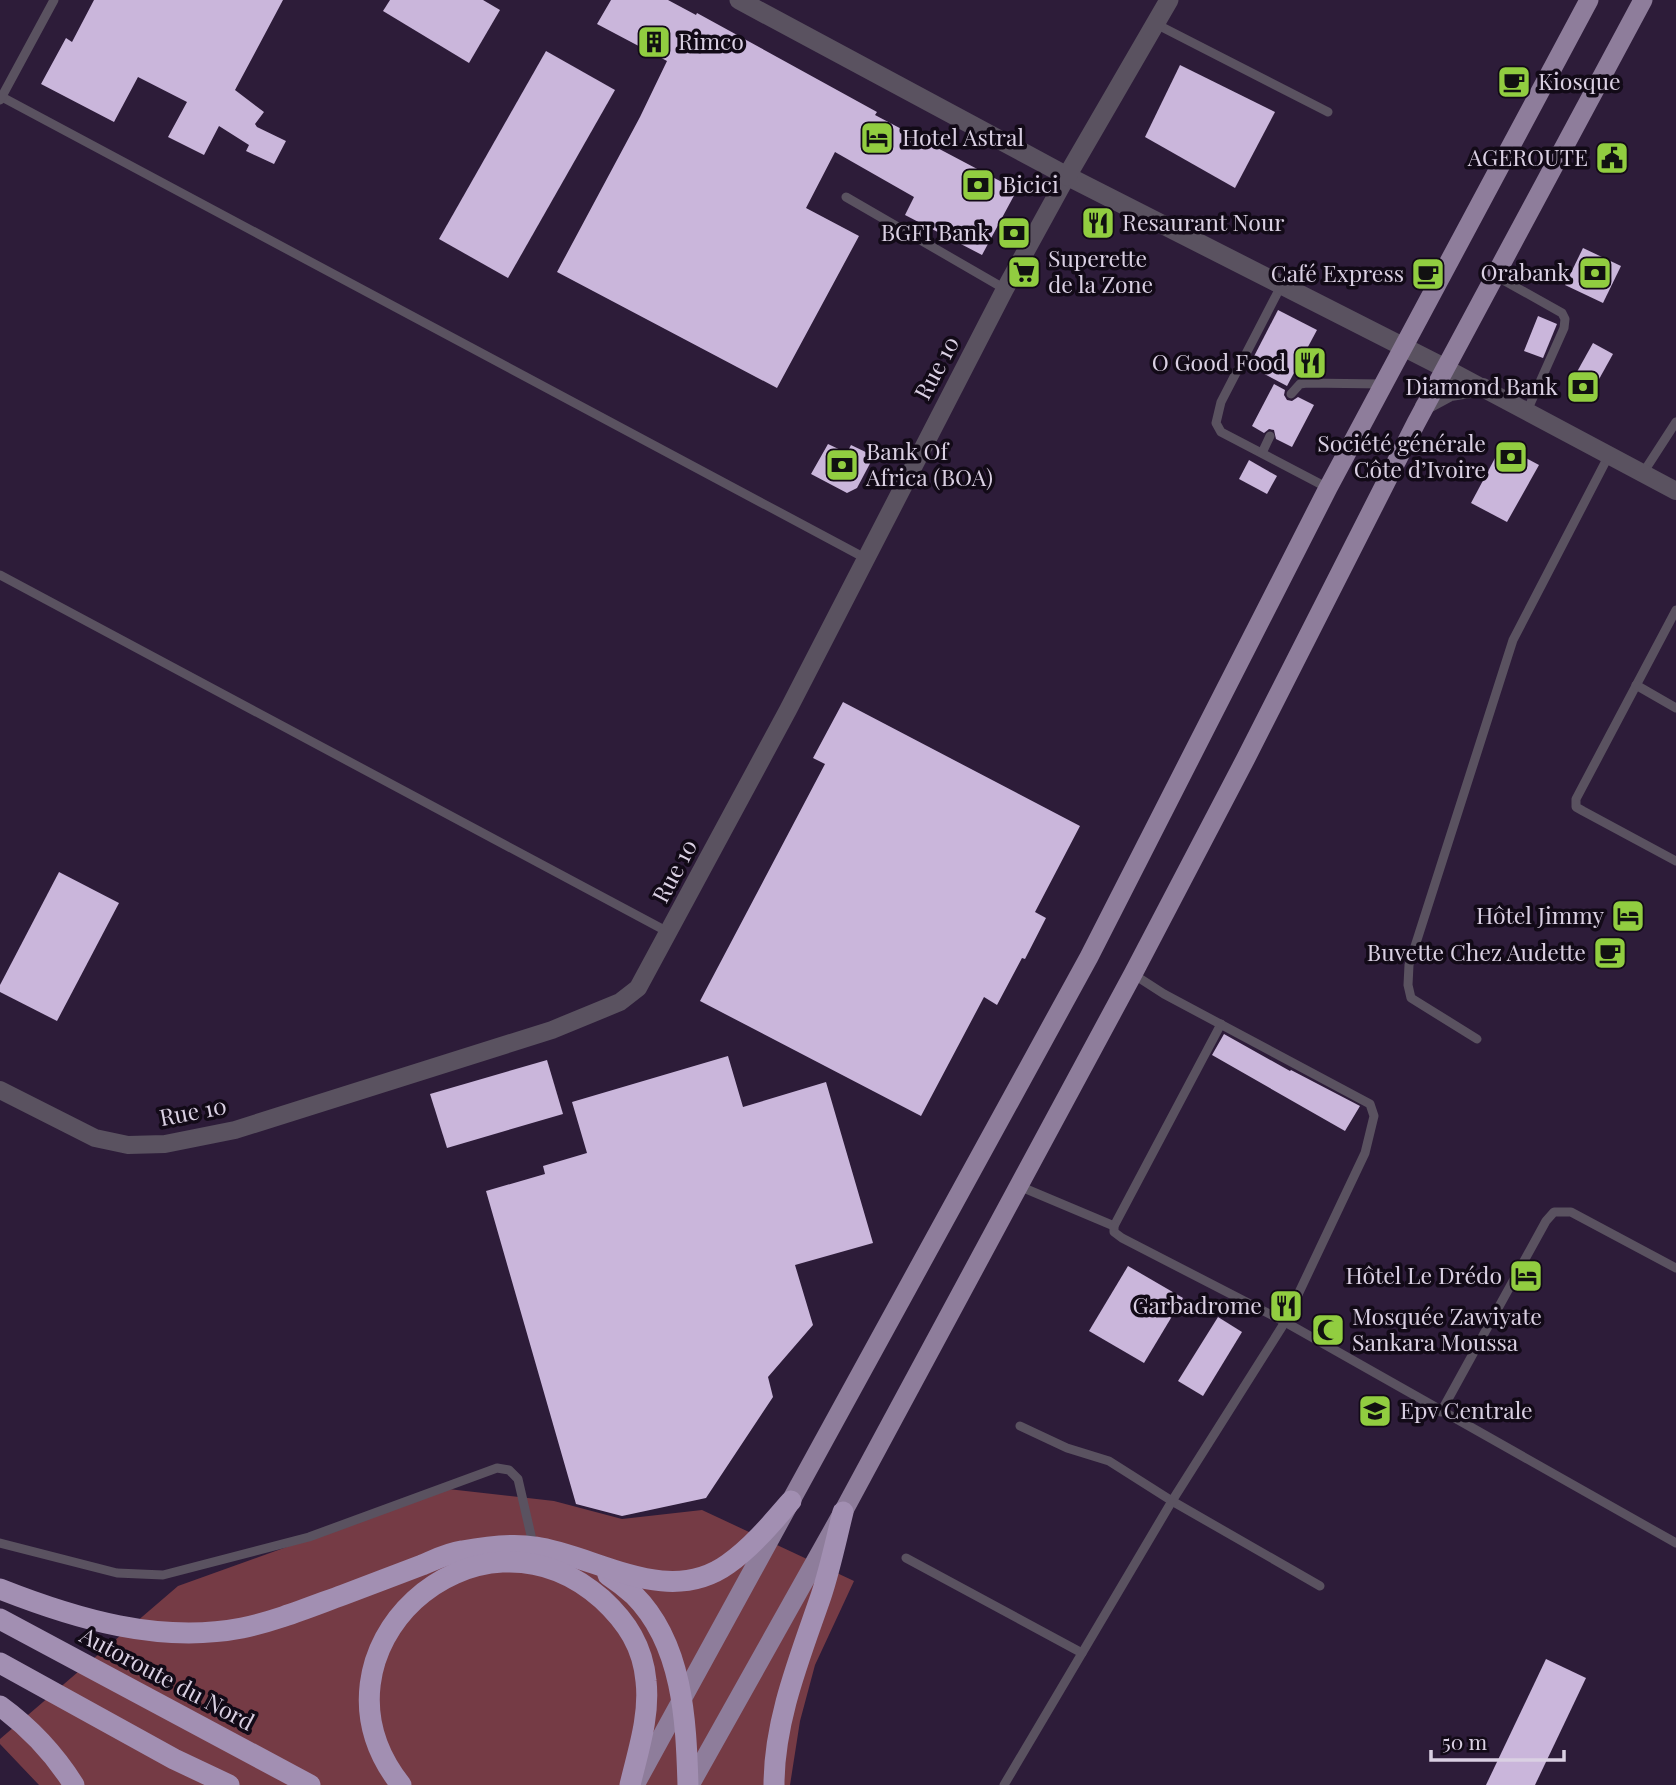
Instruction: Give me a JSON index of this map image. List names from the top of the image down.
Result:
{
  "streets": {
    "highway": ["Autoroute du Nord"],
    "street": ["Rue 10"]
  },
  "places": {
    "building": ["Rimco"],
    "cafe": ["Kiosque", "Café Express", "Buvette Chez Audette"],
    "hotel": ["Hotel Astral", "Hôtel Jimmy", "Hôtel Le Drédo"],
    "public building": ["AGEROUTE"],
    "bank": [
      "Bicici",
      "BGFI Bank",
      "Orabank",
      "Diamond Bank",
      "Société générale Côte d’Ivoire",
      "Bank Of Africa (BOA)"
    ],
    "restaurant": ["Resaurant Nour", "O Good Food", "Garbadrome"],
    "supermarket": ["Superette de la Zone"],
    "mosque": ["Mosquée Zawiyate Sankara Moussa"],
    "school or university": ["Epv Centrale"]
  },
  "scale_bar": "50 m"
}
